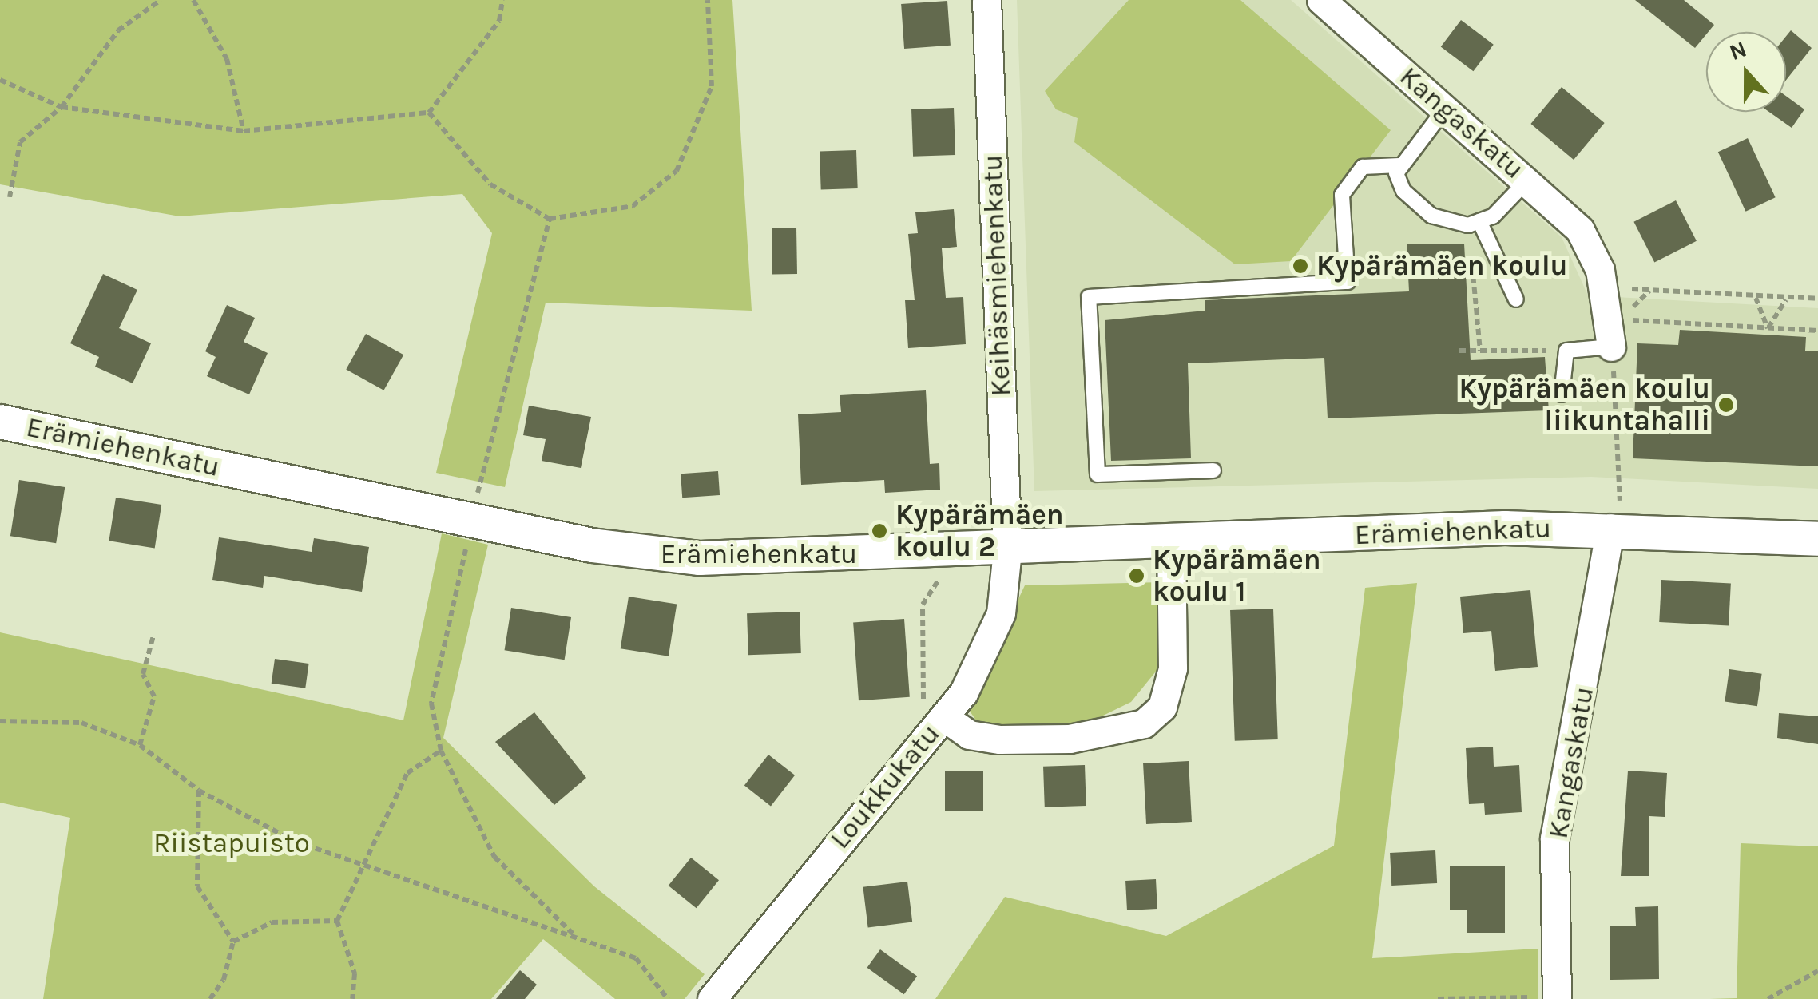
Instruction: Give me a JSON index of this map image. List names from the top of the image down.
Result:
{
  "streets": {
    "street": [
      "Kangaskatu",
      "Keihäsmiehenkatu",
      "Erämiehenkatu",
      "Loukkukatu"
    ]
  },
  "crossings": [
    ["Kangaskatu", "Erämiehenkatu"],
    ["Keihäsmiehenkatu", "Erämiehenkatu"],
    ["Keihäsmiehenkatu", "Loukkukatu"],
    ["Erämiehenkatu", "Loukkukatu"]
  ],
  "parks": ["Riistapuisto"],
  "places": [
    "Kypärämäen koulu",
    "Kypärämäen koulu liikuntahalli",
    "Kypärämäen koulu 2",
    "Kypärämäen koulu 1"
  ],
  "north": "top"
}
